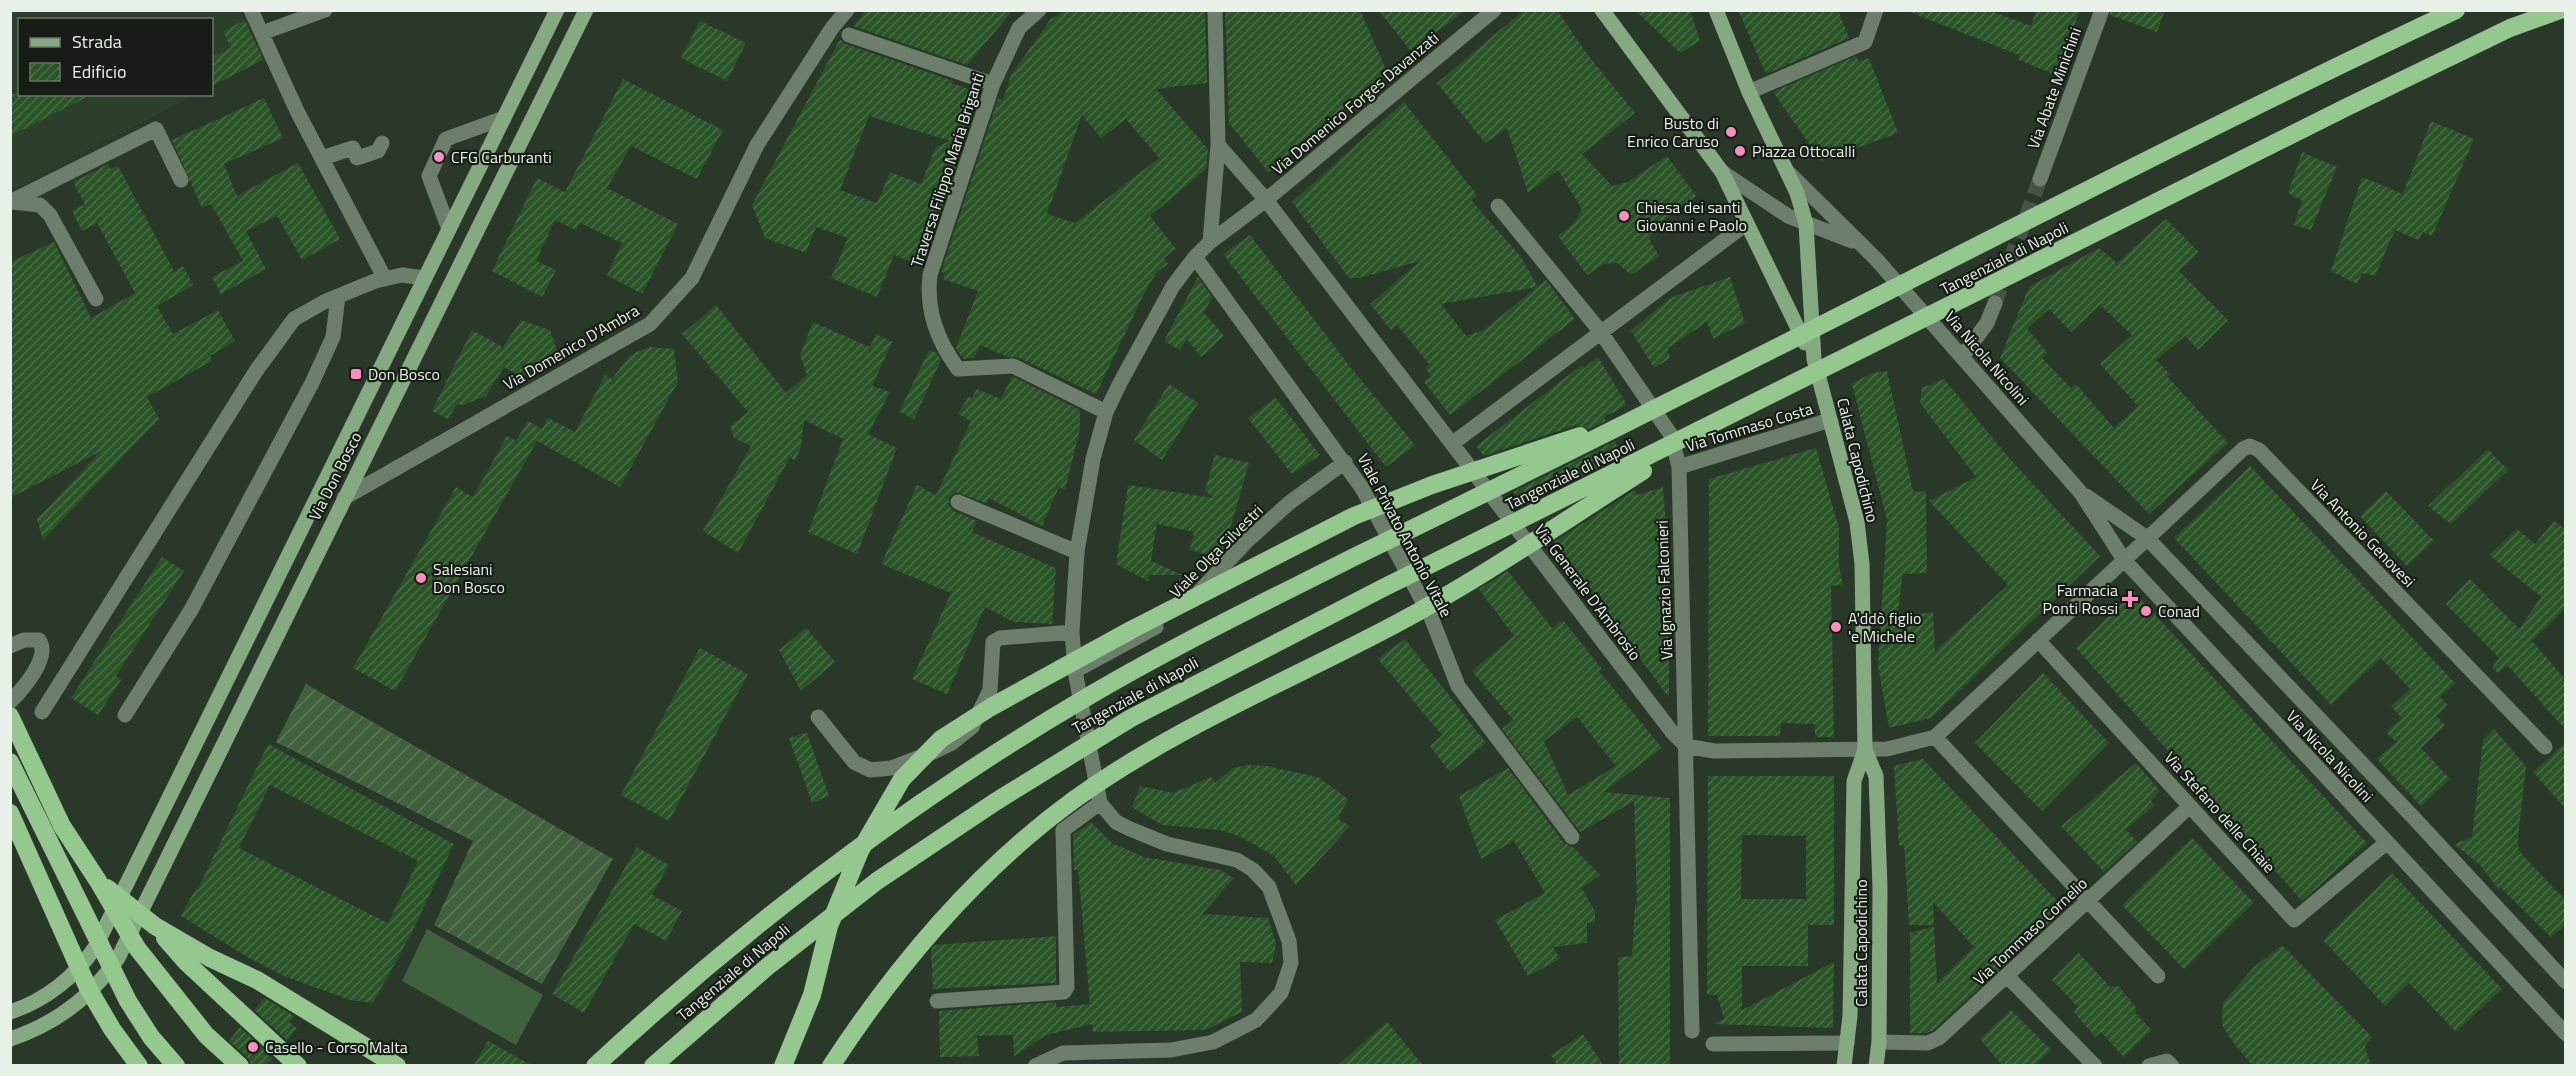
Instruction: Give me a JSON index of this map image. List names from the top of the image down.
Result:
{
  "streets": {
    "highway": ["Tangenziale di Napoli"],
    "main road": ["Calata Capodichino", "Via Don Bosco"],
    "street": [
      "Via Abate Minichini",
      "Via Domenico Forges Davanzati",
      "Traversa Filippo Maria Briganti",
      "Via Domenico D'Ambra",
      "Via Nicola Nicolini",
      "Via Tommaso Costa",
      "Via Antonio Genovesi",
      "Viale Privato Antonio Vitale",
      "Viale Olga Silvestri",
      "Via Ignazio Falconieri",
      "Via Generale D'Ambrosio",
      "Via Stefano delle Chiaie",
      "Via Tommaso Cornelio"
    ]
  },
  "crossings": [
    ["Via Domenico Forges Davanzati", "Traversa Filippo Maria Briganti"],
    ["Via Domenico Forges Davanzati", "Viale Privato Antonio Vitale"],
    ["Via Domenico Forges Davanzati", "Viale Olga Silvestri"],
    ["Via Domenico Forges Davanzati", "Via Generale D'Ambrosio"],
    ["Via Domenico D'Ambra", "Via Don Bosco"],
    ["Via Nicola Nicolini", "Calata Capodichino"],
    ["Via Nicola Nicolini", "Via Antonio Genovesi"],
    ["Via Nicola Nicolini", "Via Stefano delle Chiaie"],
    ["Via Tommaso Costa", "Calata Capodichino"],
    ["Via Tommaso Costa", "Via Ignazio Falconieri"],
    ["Calata Capodichino", "Via Tommaso Cornelio"],
    ["Viale Privato Antonio Vitale", "Viale Olga Silvestri"],
    ["Via Ignazio Falconieri", "Via Generale D'Ambrosio"],
    ["Via Stefano delle Chiaie", "Via Tommaso Cornelio"]
  ],
  "places": {
    "other": [
      "Busto di Enrico Caruso",
      "Piazza Ottocalli",
      "CFG Carburanti",
      "Chiesa dei santi Giovanni e Paolo",
      "Salesiani Don Bosco",
      "Conad",
      "A'ddò figlio 'e Michele",
      "Casello - Corso Malta"
    ],
    "transit": ["Don Bosco"],
    "health": ["Farmacia Ponti Rossi"]
  },
  "legend": ["Strada", "Edificio"]
}
